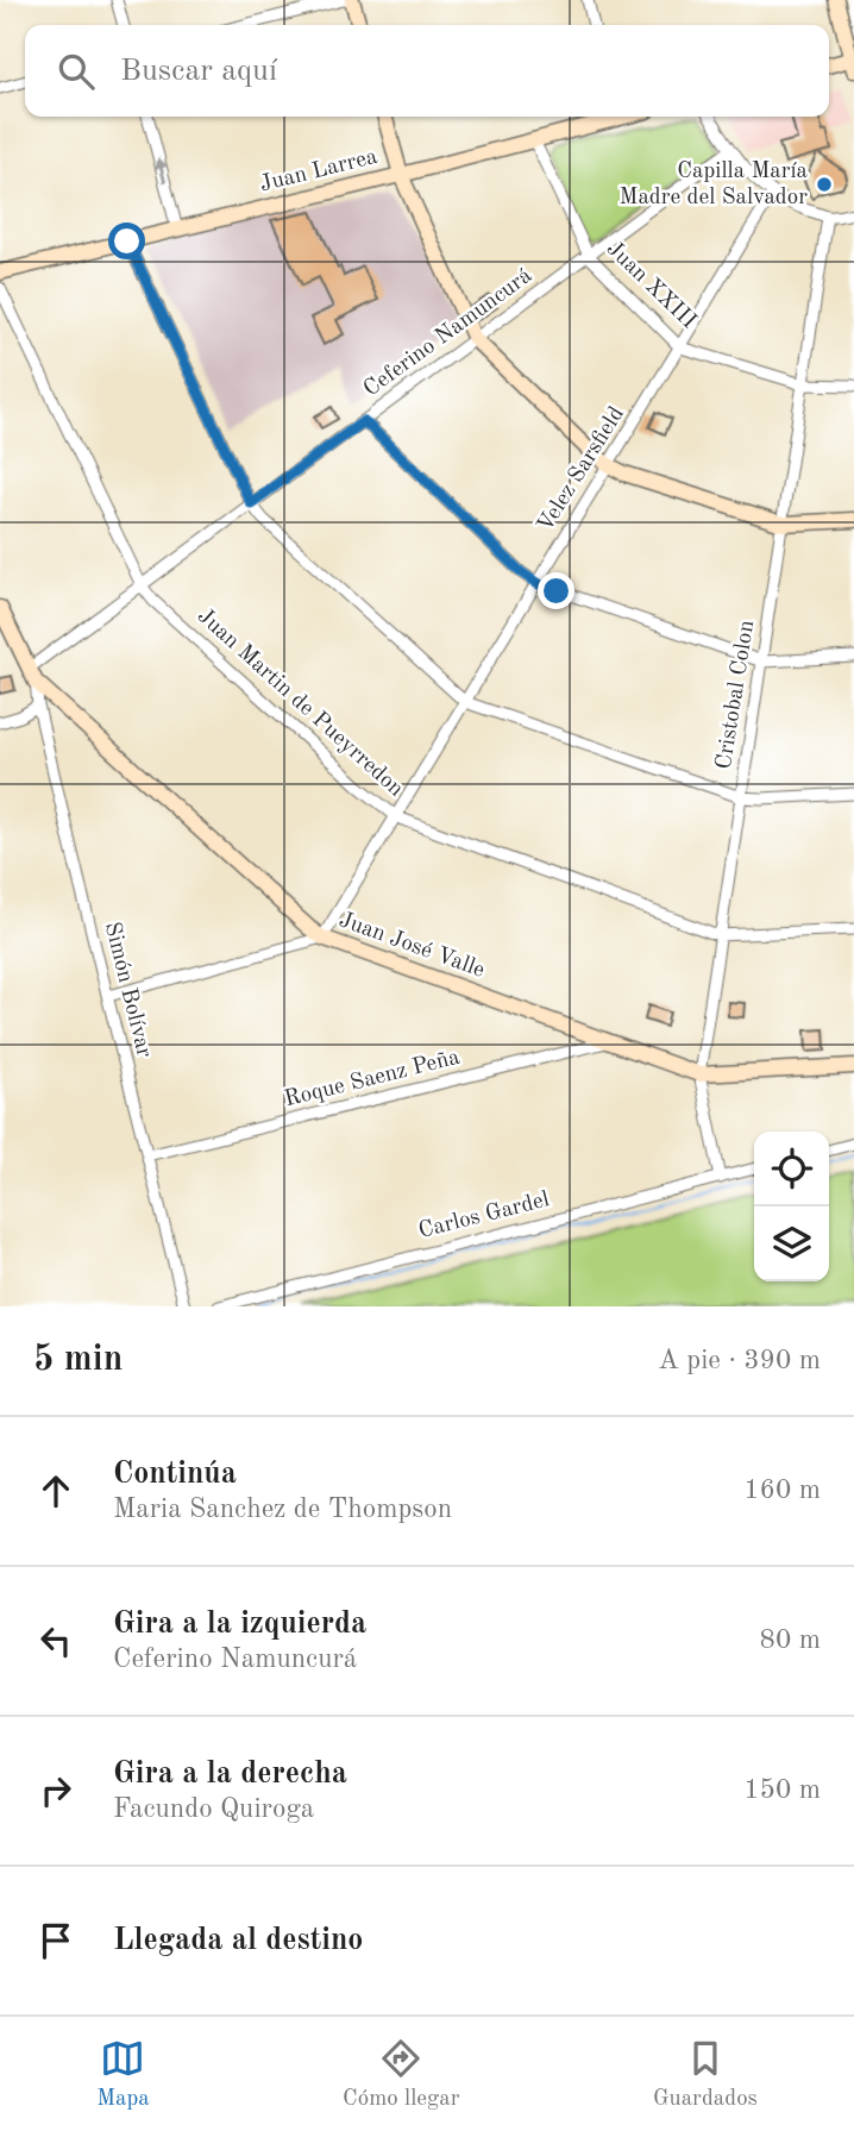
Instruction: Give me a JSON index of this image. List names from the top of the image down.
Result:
{
  "streets": {
    "street": [
      "Juan Larrea",
      "Juan XXIII",
      "Ceferino Namuncurá",
      "Velez Sarsfield",
      "Cristobal Colon",
      "Juan Martin de Pueyrredon",
      "Juan José Valle",
      "Simón Bolívar",
      "Roque Saenz Peña",
      "Carlos Gardel"
    ]
  },
  "crossings": [
    ["Juan Larrea", "Juan XXIII"],
    ["Juan XXIII", "Ceferino Namuncurá"],
    ["Juan XXIII", "Velez Sarsfield"],
    ["Juan XXIII", "Cristobal Colon"],
    ["Ceferino Namuncurá", "Juan Martin de Pueyrredon"],
    ["Ceferino Namuncurá", "Juan José Valle"],
    ["Ceferino Namuncurá", "Simón Bolívar"],
    ["Velez Sarsfield", "Juan Martin de Pueyrredon"],
    ["Velez Sarsfield", "Juan José Valle"],
    ["Cristobal Colon", "Juan Martin de Pueyrredon"],
    ["Cristobal Colon", "Juan José Valle"],
    ["Cristobal Colon", "Carlos Gardel"],
    ["Juan José Valle", "Simón Bolívar"],
    ["Juan José Valle", "Roque Saenz Peña"],
    ["Simón Bolívar", "Roque Saenz Peña"]
  ],
  "places": ["Capilla María Madre del Salvador"],
  "page": {
    "search": "Buscar aquí",
    "heading": ["5 min", "A pie · 390 m"],
    "list": [
      ["Continúa", "Maria Sanchez de Thompson", "160 m"],
      ["Gira a la izquierda", "Ceferino Namuncurá", "80 m"],
      ["Gira a la derecha", "Facundo Quiroga", "150 m"],
      "Llegada al destino"
    ],
    "nav": ["Mapa", "Cómo llegar", "Guardados"]
  }
}
